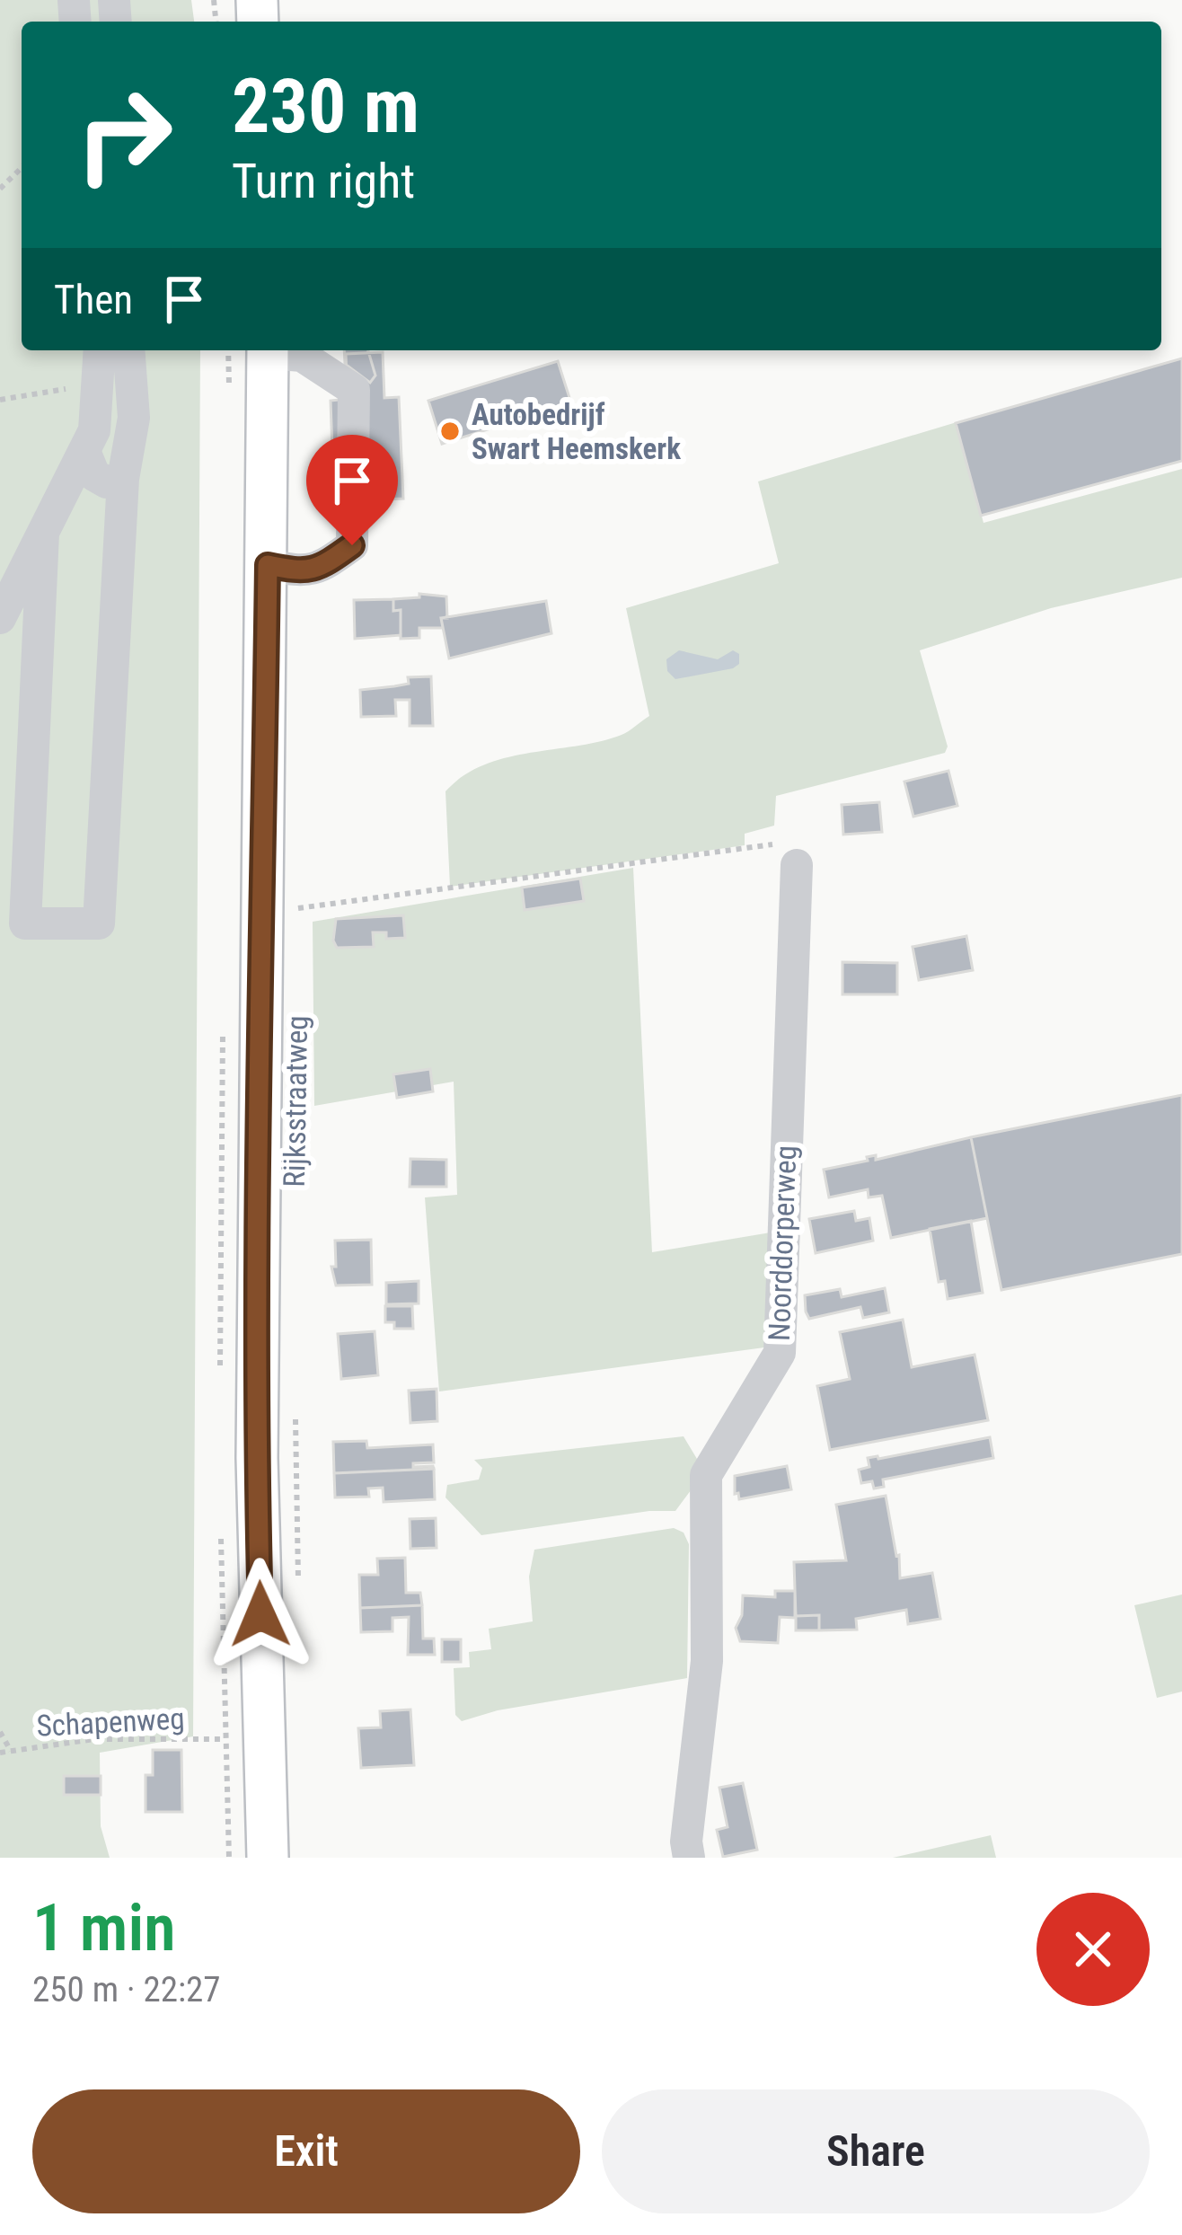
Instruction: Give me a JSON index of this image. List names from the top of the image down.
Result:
{
  "streets": {
    "main road": ["Rijksstraatweg"],
    "street": ["Noorddorperweg"],
    "path": ["Schapenweg"]
  },
  "places": ["Autobedrijf Swart Heemskerk"],
  "page": {
    "turn": ["230 m", "Turn right"],
    "then": "Then",
    "heading": ["1 min", "250 m · 22:27"],
    "buttons": ["Exit", "Share"]
  }
}
